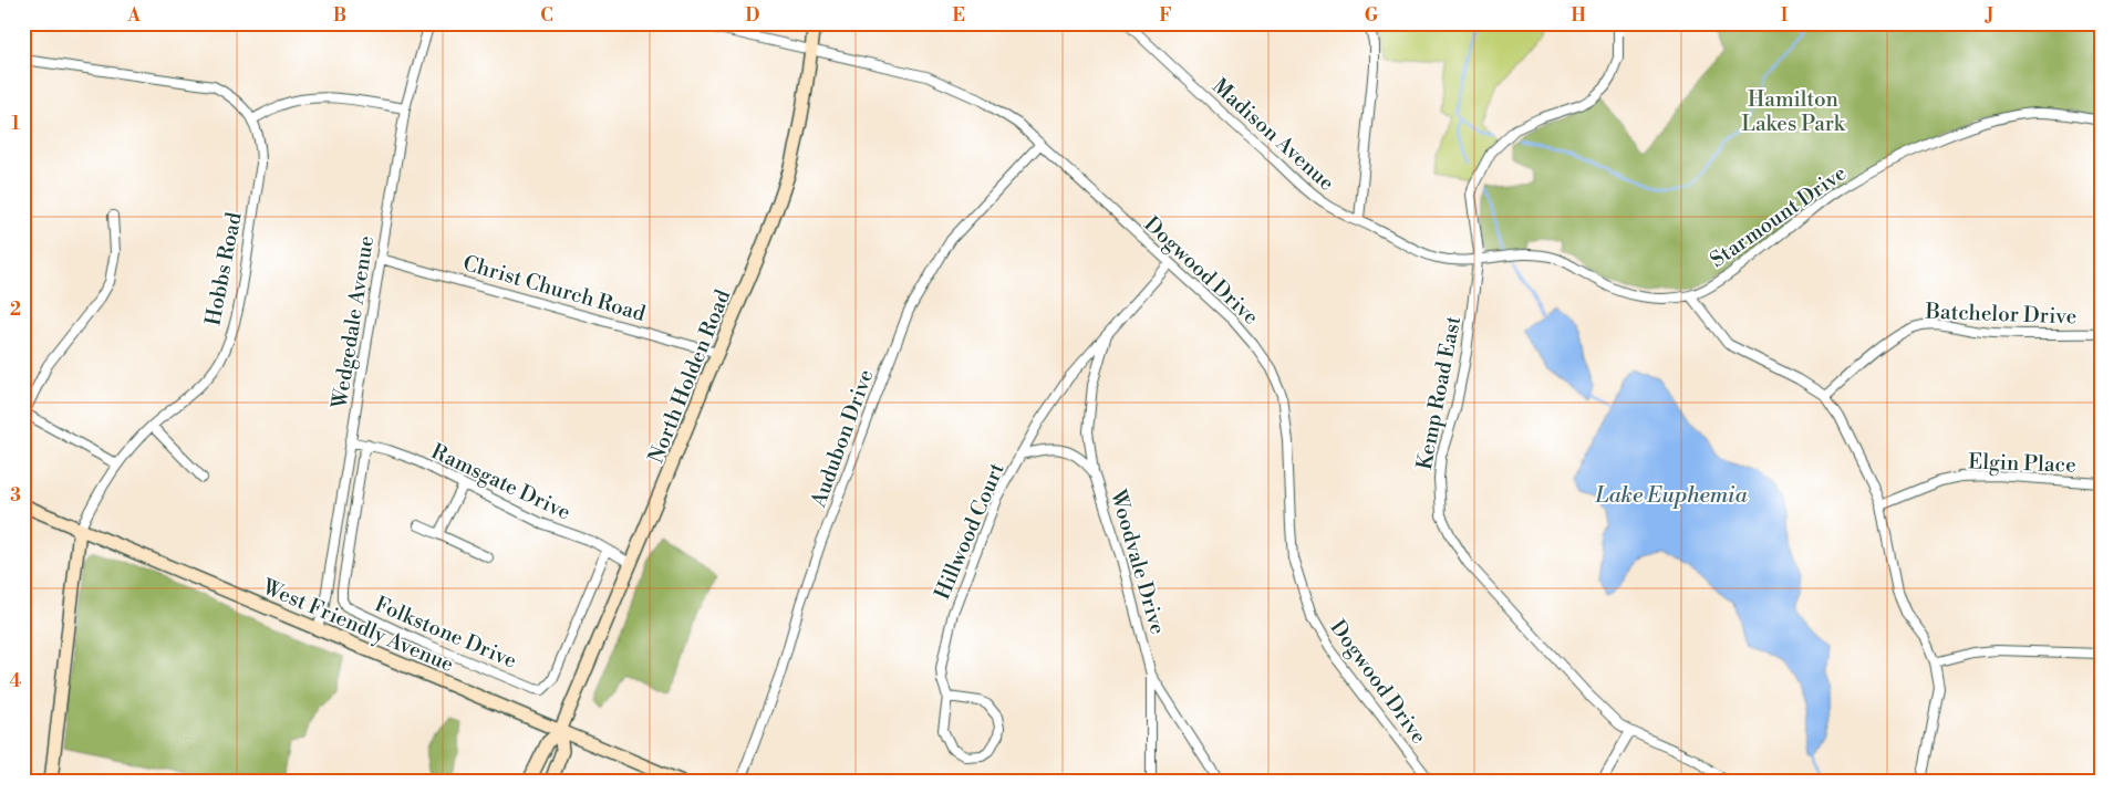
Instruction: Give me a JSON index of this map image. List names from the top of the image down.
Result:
{
  "streets": {
    "main road": ["Hobbs Road", "North Holden Road", "West Friendly Avenue"],
    "street": [
      "Madison Avenue",
      "Starmount Drive",
      "Dogwood Drive",
      "Christ Church Road",
      "Batchelor Drive",
      "Wedgedale Avenue",
      "Kemp Road East",
      "Audubon Drive",
      "Elgin Place",
      "Ramsgate Drive",
      "Hillwood Court",
      "Woodvale Drive",
      "Folkstone Drive"
    ]
  },
  "crossings": [
    ["Madison Avenue", "Starmount Drive"],
    ["Madison Avenue", "Kemp Road East"],
    ["Starmount Drive", "Kemp Road East"],
    ["Hobbs Road", "West Friendly Avenue"],
    ["Dogwood Drive", "North Holden Road"],
    ["Dogwood Drive", "Audubon Drive"],
    ["Dogwood Drive", "Hillwood Court"],
    ["Christ Church Road", "Wedgedale Avenue"],
    ["Christ Church Road", "North Holden Road"],
    ["Wedgedale Avenue", "Ramsgate Drive"],
    ["Wedgedale Avenue", "West Friendly Avenue"],
    ["North Holden Road", "Ramsgate Drive"],
    ["North Holden Road", "West Friendly Avenue"],
    ["Ramsgate Drive", "Folkstone Drive"],
    ["Hillwood Court", "Woodvale Drive"]
  ],
  "water": ["Lake Euphemia"],
  "parks": ["Hamilton Lakes Park"],
  "grid": {
    "columns": [
      "A",
      "B",
      "C",
      "D",
      "E",
      "F",
      "G",
      "H",
      "I",
      "J"
    ],
    "rows": [
      "1",
      "2",
      "3",
      "4"
    ]
  }
}
